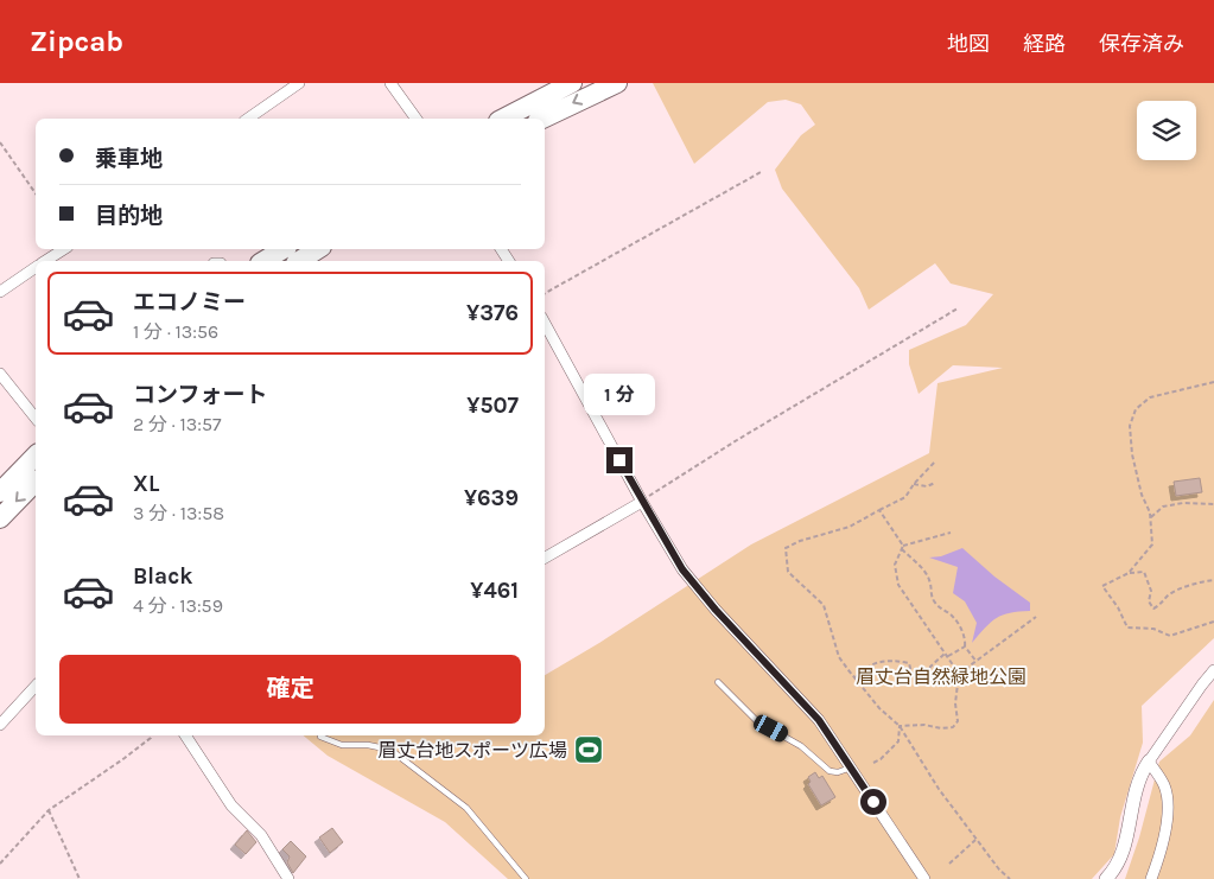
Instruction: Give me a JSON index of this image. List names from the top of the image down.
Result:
{
  "parks": ["眉丈台自然緑地公園"],
  "places": {
    "sports": ["眉丈台地スポーツ広場"]
  },
  "page": {
    "header": "Zipcab",
    "nav": ["地図", "経路", "保存済み"],
    "banner": ["乗車地", "目的地"],
    "list": [
      {
        "name": "エコノミー",
        "note": "1 分 · 13:56",
        "value": "¥376"
      },
      {
        "name": "コンフォート",
        "note": "2 分 · 13:57",
        "value": "¥507"
      },
      {
        "name": "XL",
        "note": "3 分 · 13:58",
        "value": "¥639"
      },
      {
        "name": "Black",
        "note": "4 分 · 13:59",
        "value": "¥461"
      }
    ],
    "bubble": "1 分",
    "buttons": "確定"
  }
}
